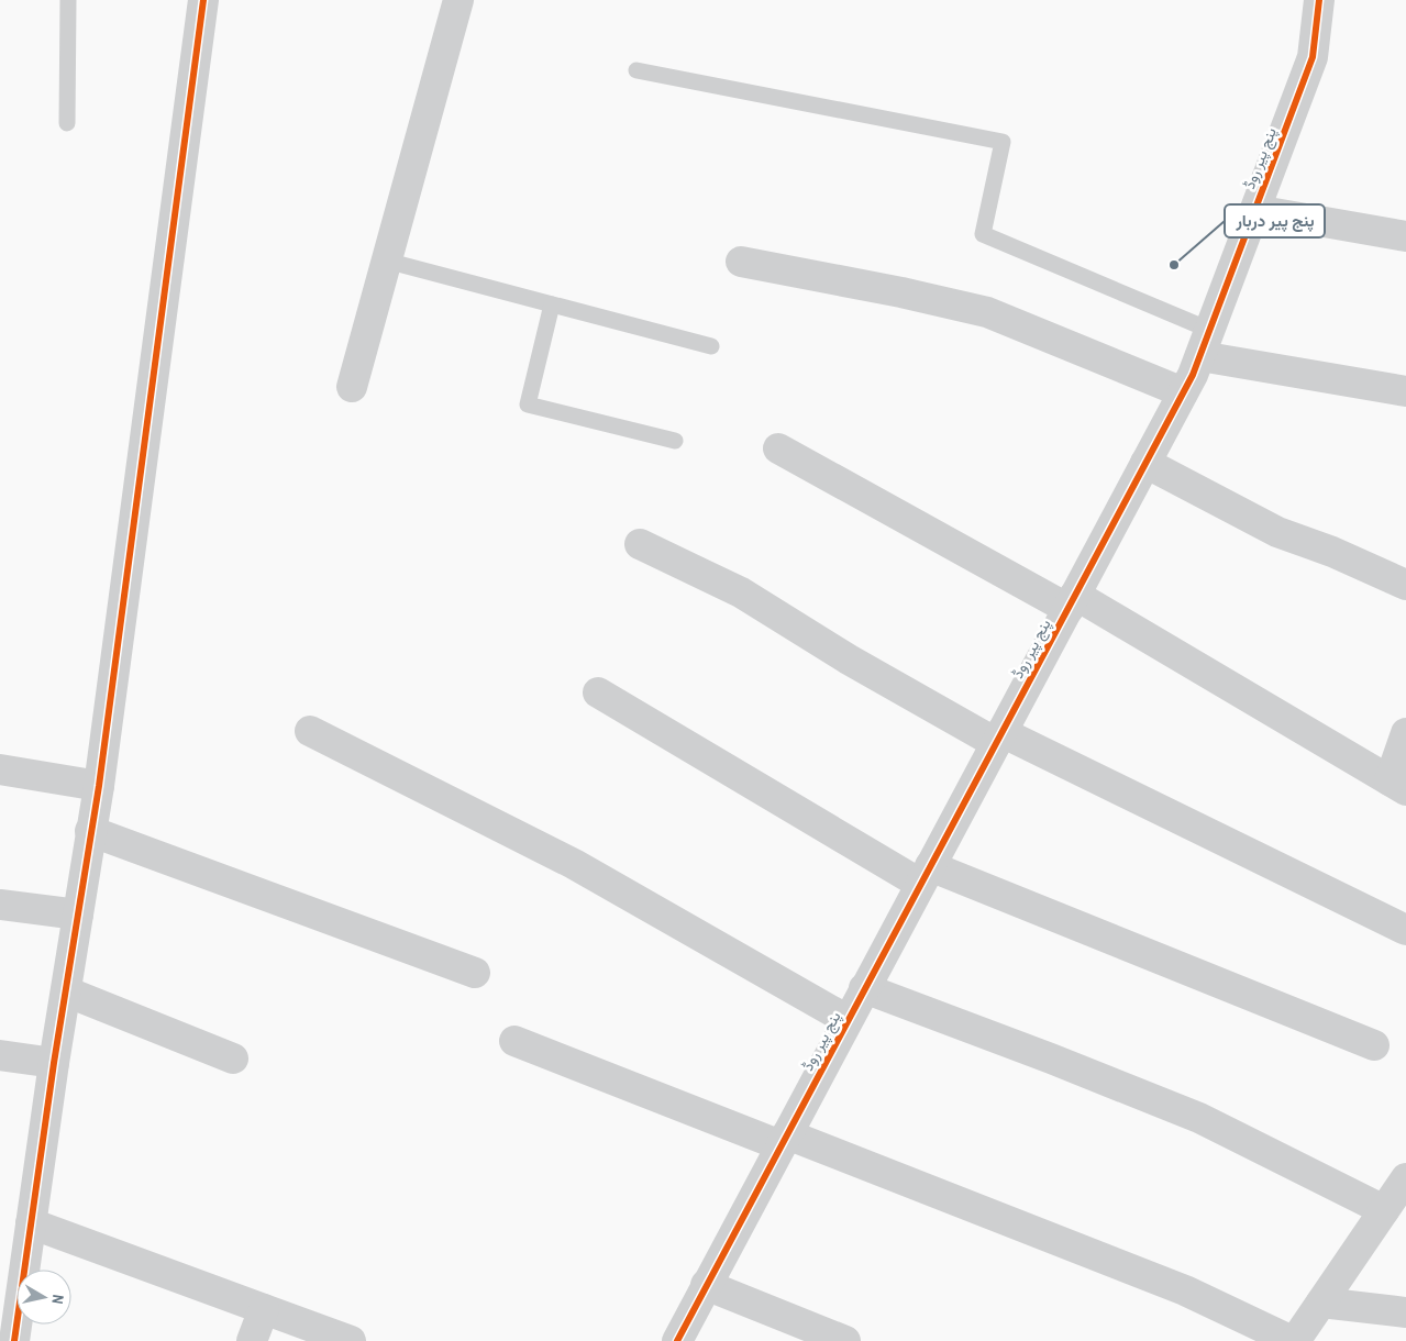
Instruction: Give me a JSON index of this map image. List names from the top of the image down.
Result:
{
  "streets": {
    "street": ["پنج پیر روڈ"]
  },
  "places": ["پنج پیر دربار"],
  "north": "right"
}
